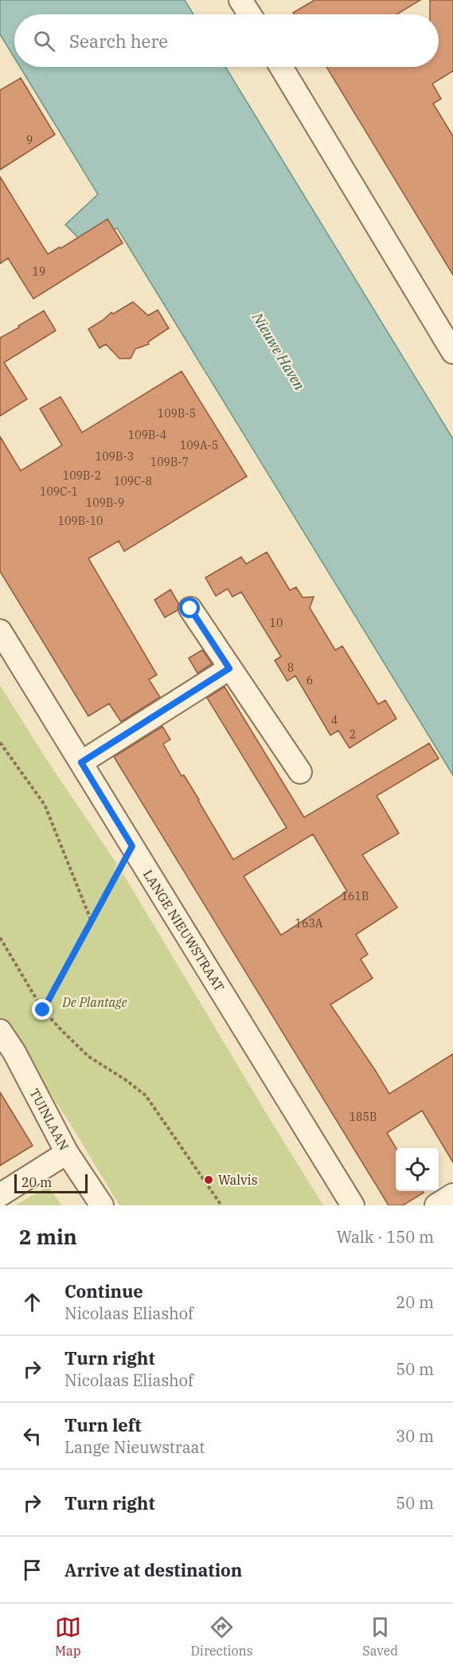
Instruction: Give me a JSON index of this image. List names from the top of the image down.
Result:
{
  "streets": {
    "street": ["LANGE NIEUWSTRAAT", "TUINLAAN"]
  },
  "water": ["Nieuwe Haven"],
  "parks": ["De Plantage"],
  "places": ["Walvis"],
  "house_numbers": [
    "9",
    "19",
    "109B-5",
    "109B-4",
    "109A-5",
    "109B-3",
    "109B-7",
    "109B-2",
    "109C-8",
    "109C-1",
    "109B-9",
    "109B-10",
    "10",
    "8",
    "6",
    "4",
    "2",
    "161B",
    "163A",
    "185B"
  ],
  "scale_bar": "20 m",
  "page": {
    "search": "Search here",
    "scale": "20 m",
    "heading": ["2 min", "Walk · 150 m"],
    "list": [
      ["Continue", "Nicolaas Eliashof", "20 m"],
      ["Turn right", "Nicolaas Eliashof", "50 m"],
      ["Turn left", "Lange Nieuwstraat", "30 m"],
      ["Turn right", "50 m"],
      "Arrive at destination"
    ],
    "nav": ["Map", "Directions", "Saved"]
  }
}
